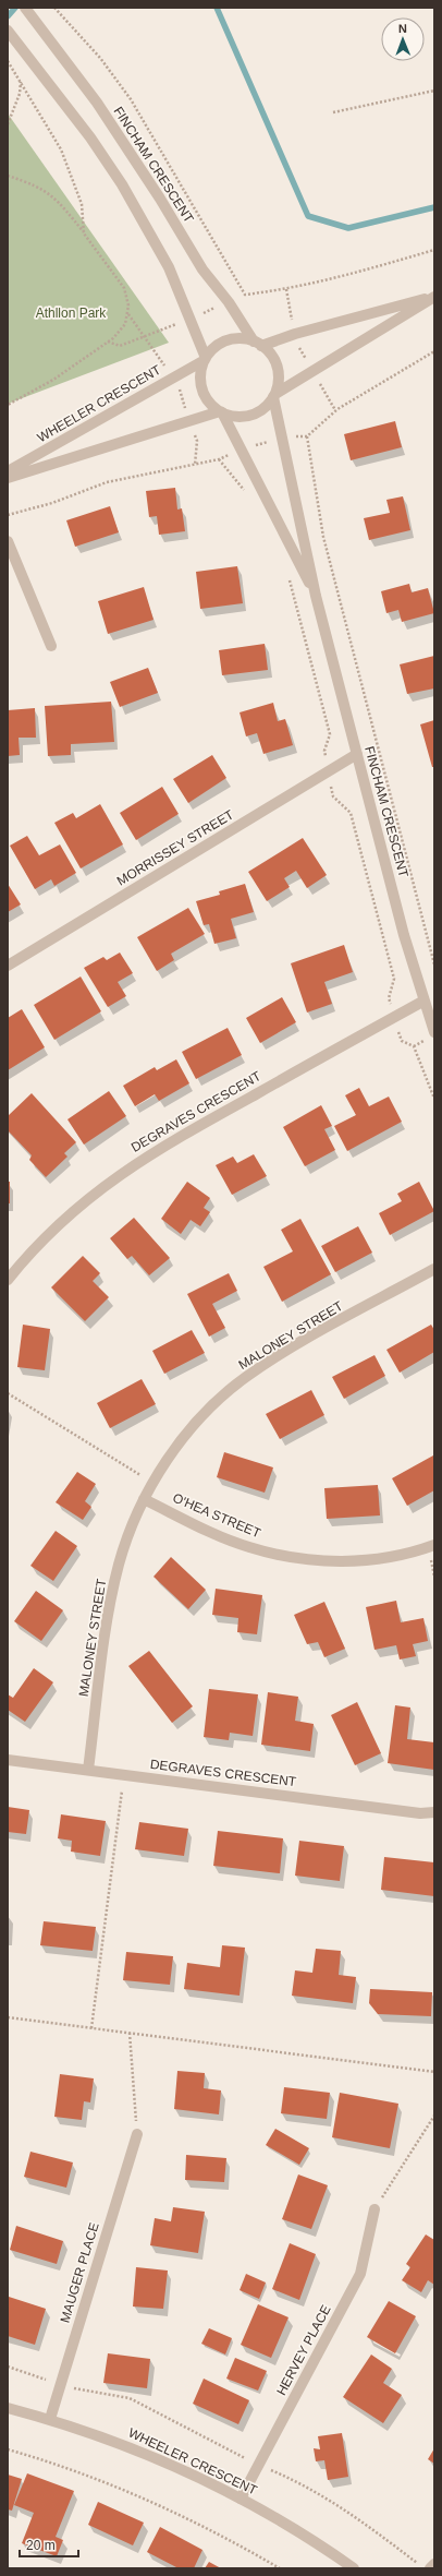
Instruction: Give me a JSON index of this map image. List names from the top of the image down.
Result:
{
  "streets": {
    "street": [
      "FINCHAM CRESCENT",
      "WHEELER CRESCENT",
      "MORRISSEY STREET",
      "DEGRAVES CRESCENT",
      "MALONEY STREET",
      "O'HEA STREET",
      "MAUGER PLACE",
      "HERVEY PLACE"
    ]
  },
  "crossings": [
    ["FINCHAM CRESCENT", "WHEELER CRESCENT"],
    ["FINCHAM CRESCENT", "MORRISSEY STREET"],
    ["FINCHAM CRESCENT", "DEGRAVES CRESCENT"],
    ["WHEELER CRESCENT", "MAUGER PLACE"],
    ["WHEELER CRESCENT", "HERVEY PLACE"],
    ["DEGRAVES CRESCENT", "MALONEY STREET"],
    ["MALONEY STREET", "O'HEA STREET"]
  ],
  "parks": ["Athllon Park"],
  "scale_bar": "20 m",
  "north": "top"
}
